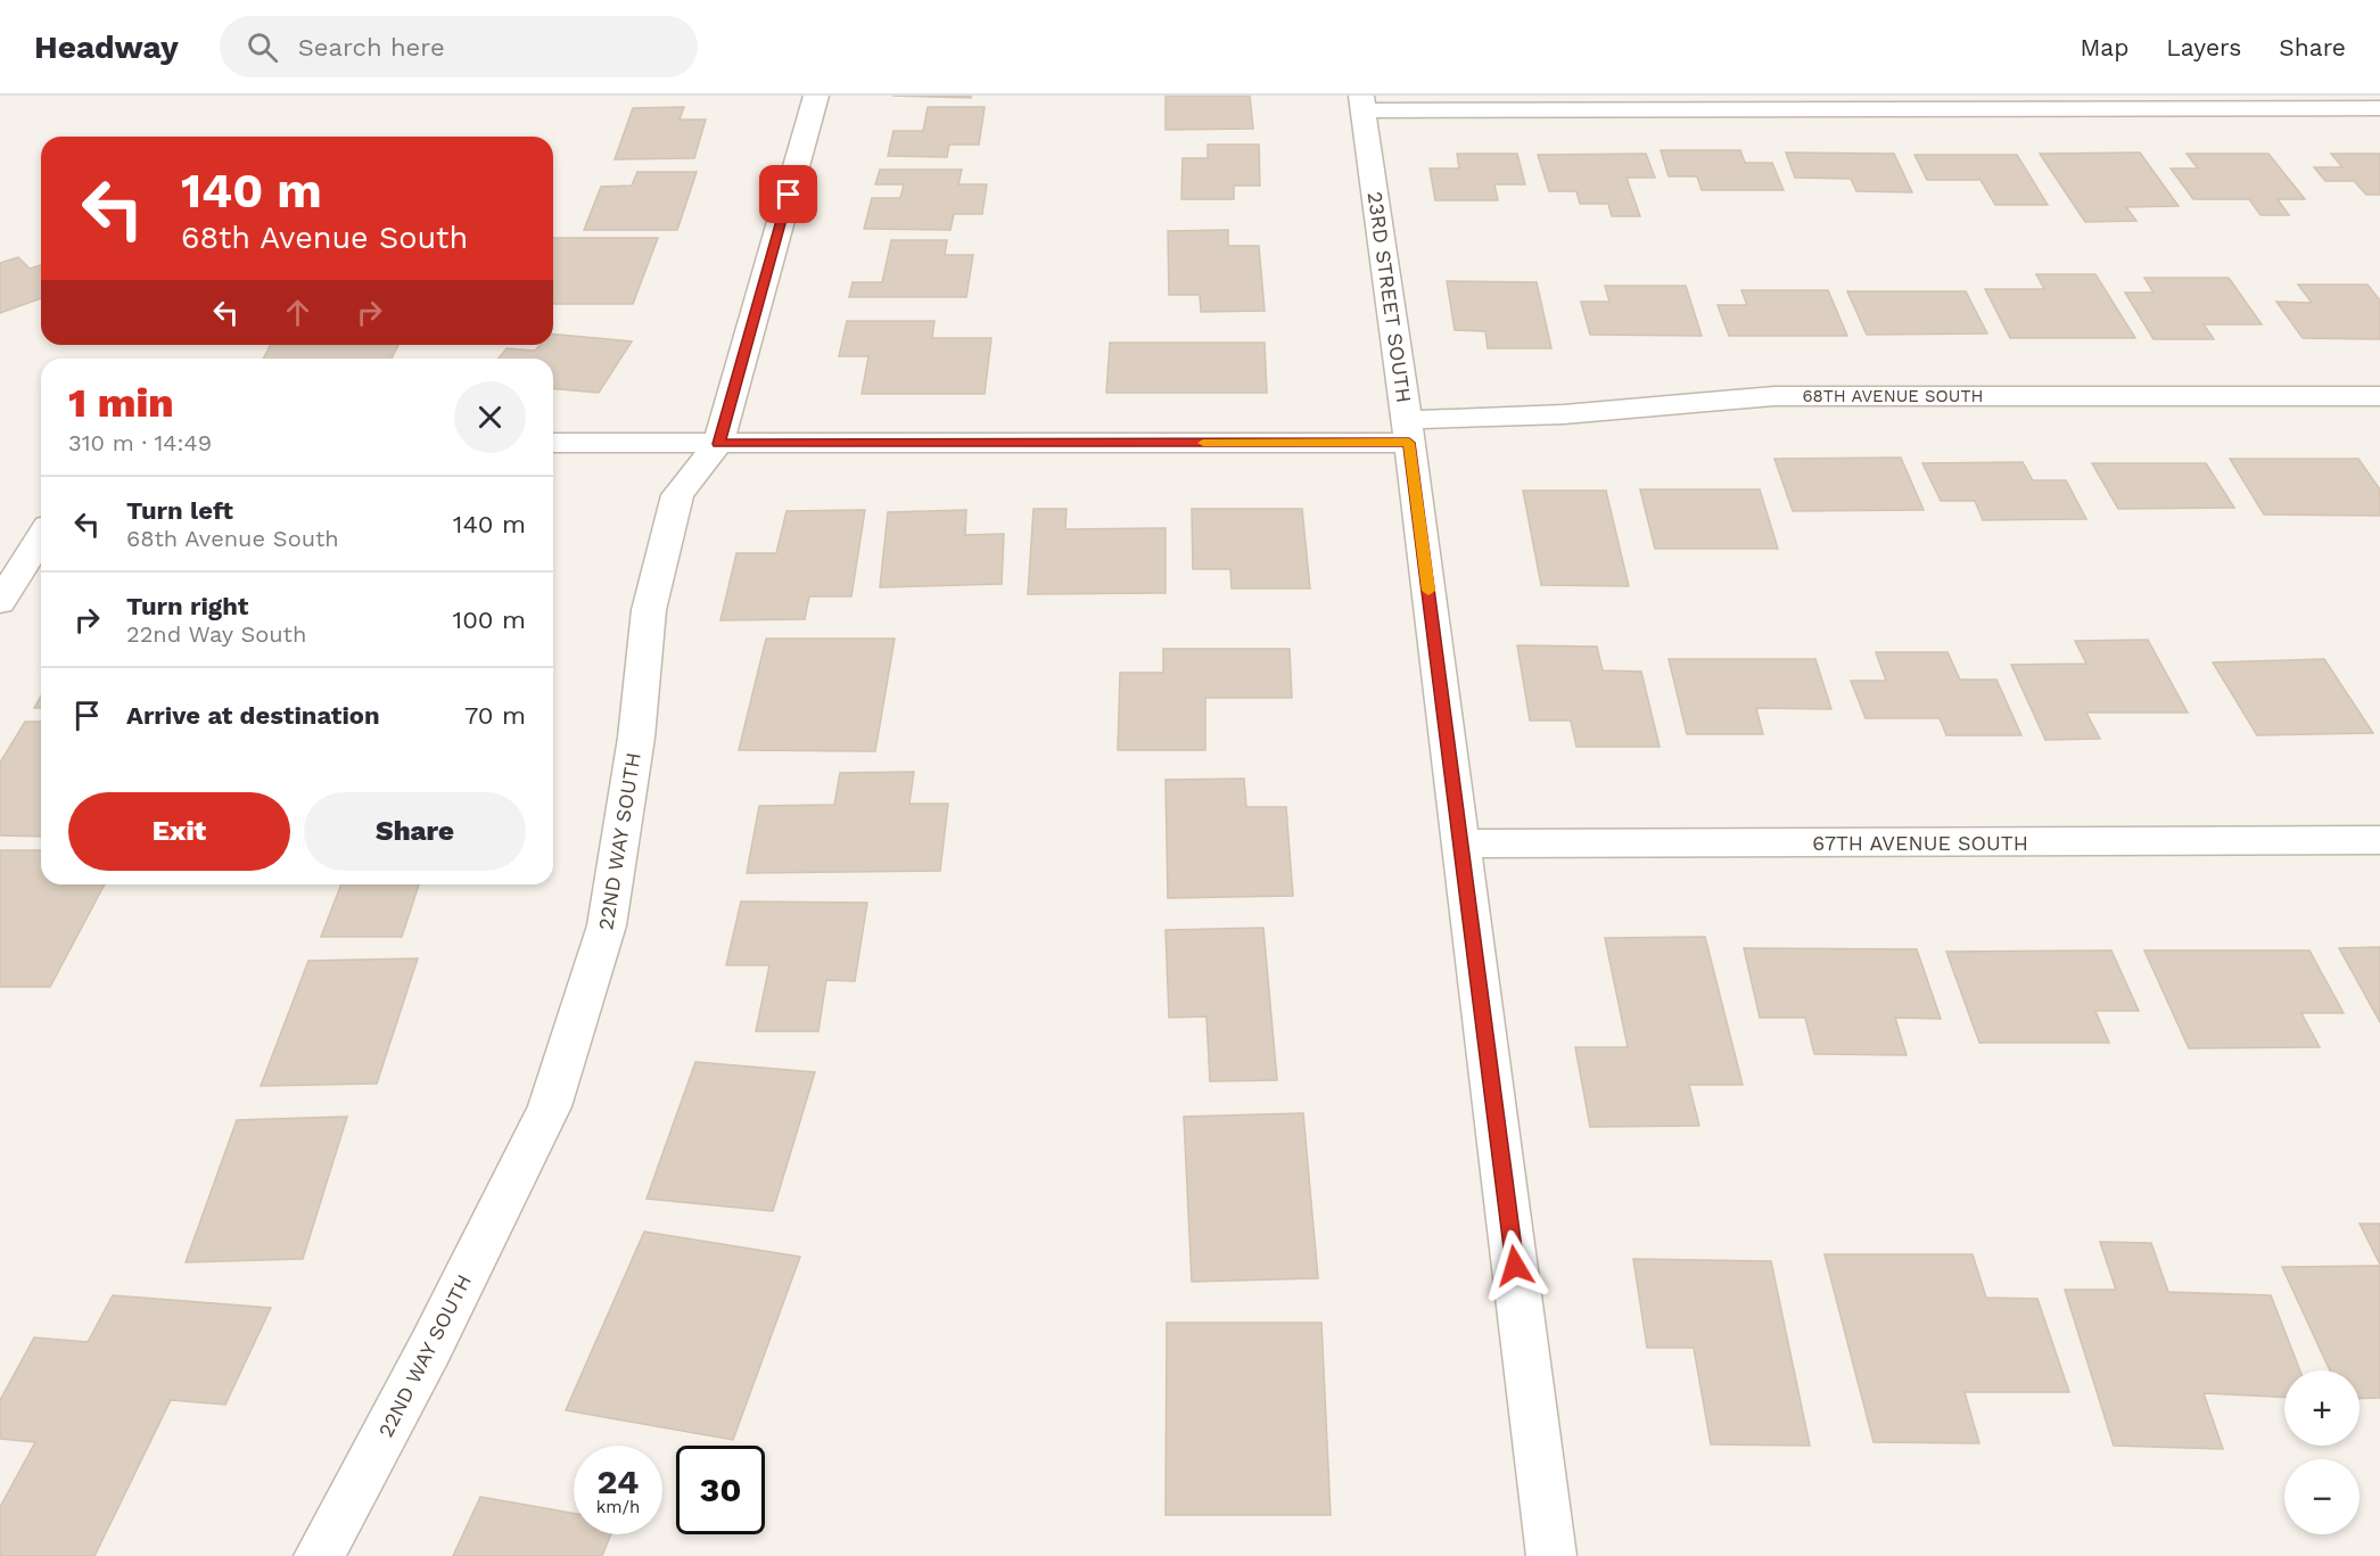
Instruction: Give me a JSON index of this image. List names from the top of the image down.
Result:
{
  "streets": {
    "street": [
      "23RD STREET SOUTH",
      "68TH AVENUE SOUTH",
      "22ND WAY SOUTH",
      "67TH AVENUE SOUTH"
    ]
  },
  "crossings": [
    ["23RD STREET SOUTH", "68TH AVENUE SOUTH"],
    ["23RD STREET SOUTH", "67TH AVENUE SOUTH"],
    ["68TH AVENUE SOUTH", "22ND WAY SOUTH"]
  ],
  "page": {
    "header": "Headway",
    "search": "Search here",
    "nav": ["Map", "Layers", "Share"],
    "turn": ["140 m", "68th Avenue South"],
    "heading": ["1 min", "310 m · 14:49"],
    "list": [
      {
        "name": "Turn left",
        "note": "68th Avenue South",
        "value": "140 m"
      },
      {
        "name": "Turn right",
        "note": "22nd Way South",
        "value": "100 m"
      },
      {
        "name": "Arrive at destination",
        "value": "70 m"
      }
    ],
    "buttons": ["Exit", "Share"],
    "map_buttons": ["+", "−"],
    "speed": "24 km/h",
    "limit": "30"
  }
}
